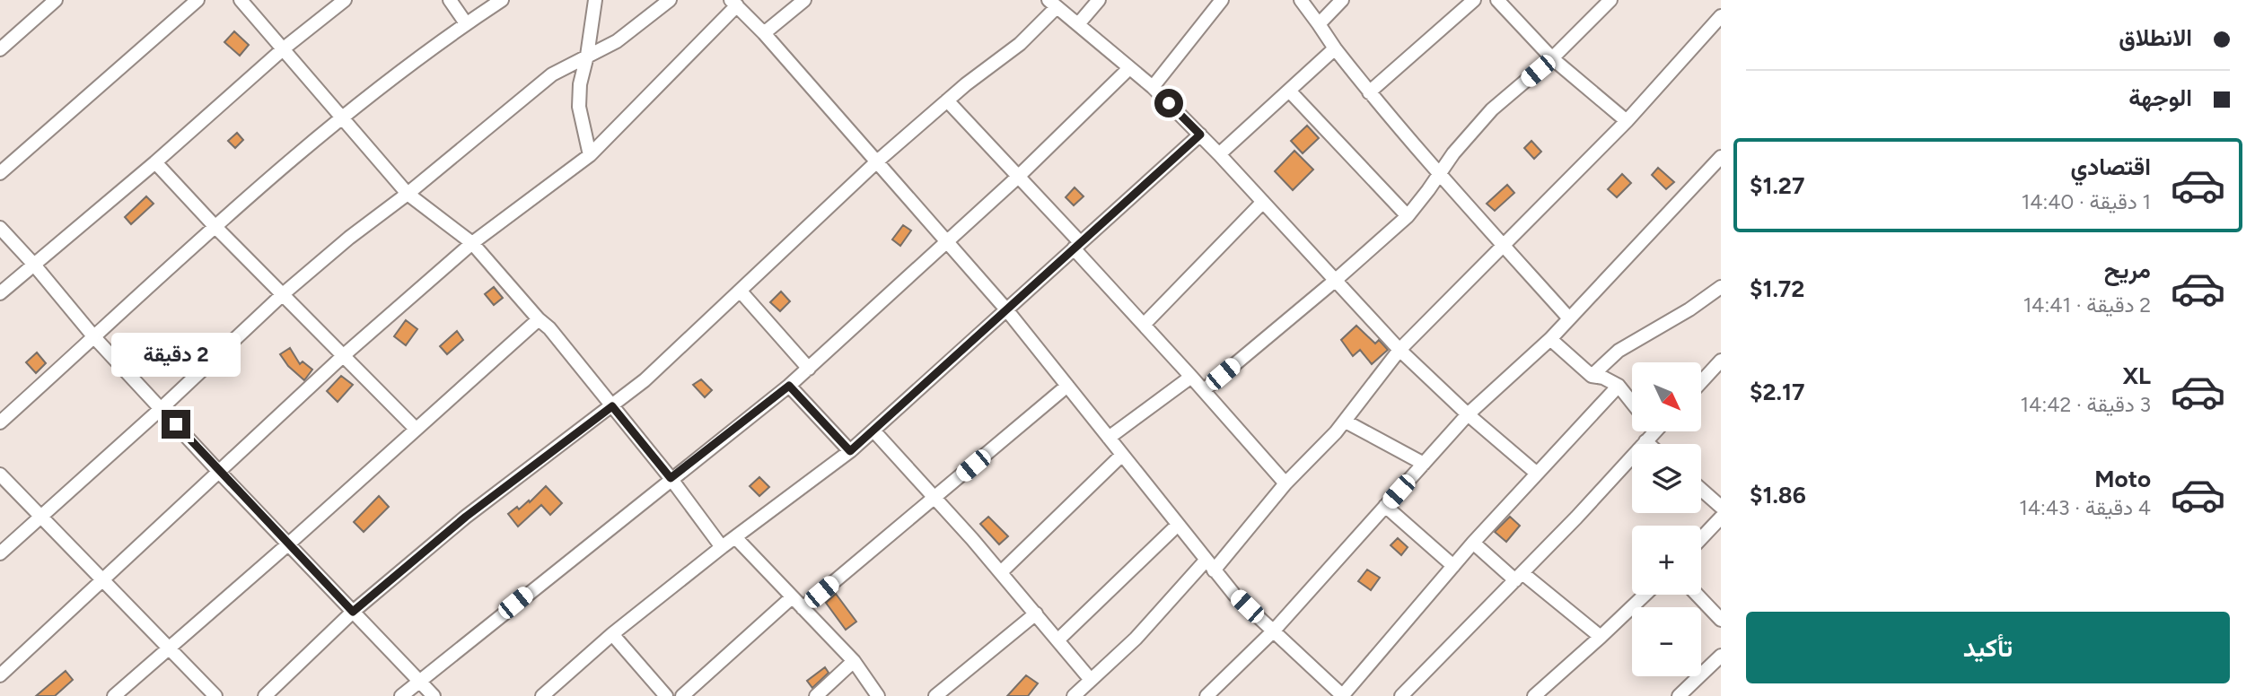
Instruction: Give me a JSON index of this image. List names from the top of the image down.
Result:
{
  "north": "bottom right",
  "page": {
    "banner": ["الانطلاق", "الوجهة"],
    "list": [
      {
        "name": "اقتصادي",
        "note": "1 دقيقة · 14:40",
        "value": "$1.27"
      },
      {
        "name": "مريح",
        "note": "2 دقيقة · 14:41",
        "value": "$1.72"
      },
      {
        "name": "XL",
        "note": "3 دقيقة · 14:42",
        "value": "$2.17"
      },
      {
        "name": "Moto",
        "note": "4 دقيقة · 14:43",
        "value": "$1.86"
      }
    ],
    "bubble": "2 دقيقة",
    "map_buttons": ["+", "−"],
    "buttons": "تأكيد"
  }
}
